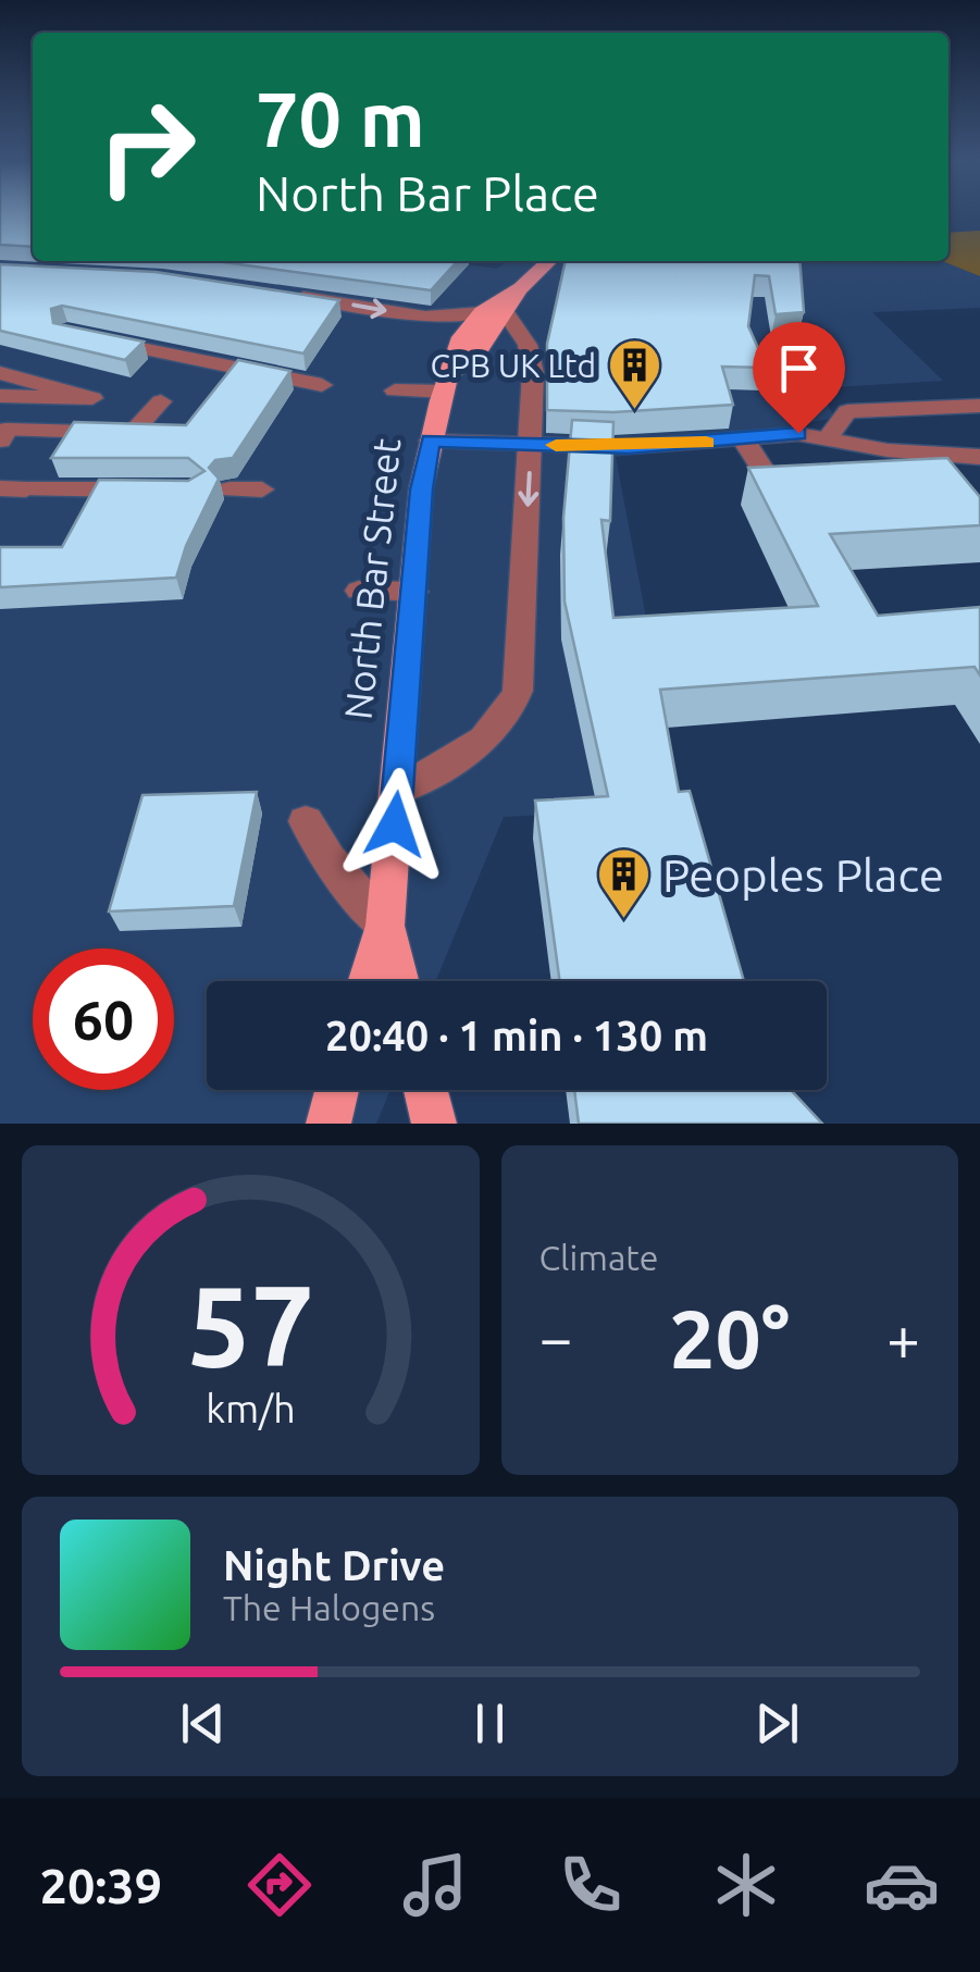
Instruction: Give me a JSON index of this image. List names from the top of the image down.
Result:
{
  "streets": {
    "main road": ["North Bar Street"]
  },
  "places": {
    "building": ["CPB UK Ltd", "Peoples Place"]
  },
  "page": {
    "turn": ["70 m", "North Bar Place"],
    "limit": "60",
    "trip": "20:40 · 1 min · 130 m",
    "tile": "Climate",
    "heat": ["−", "20°", "+"],
    "song": ["Night Drive", "The Halogens"],
    "tabs": "20:39",
    "gauge": ["57", "km/h"]
  }
}
